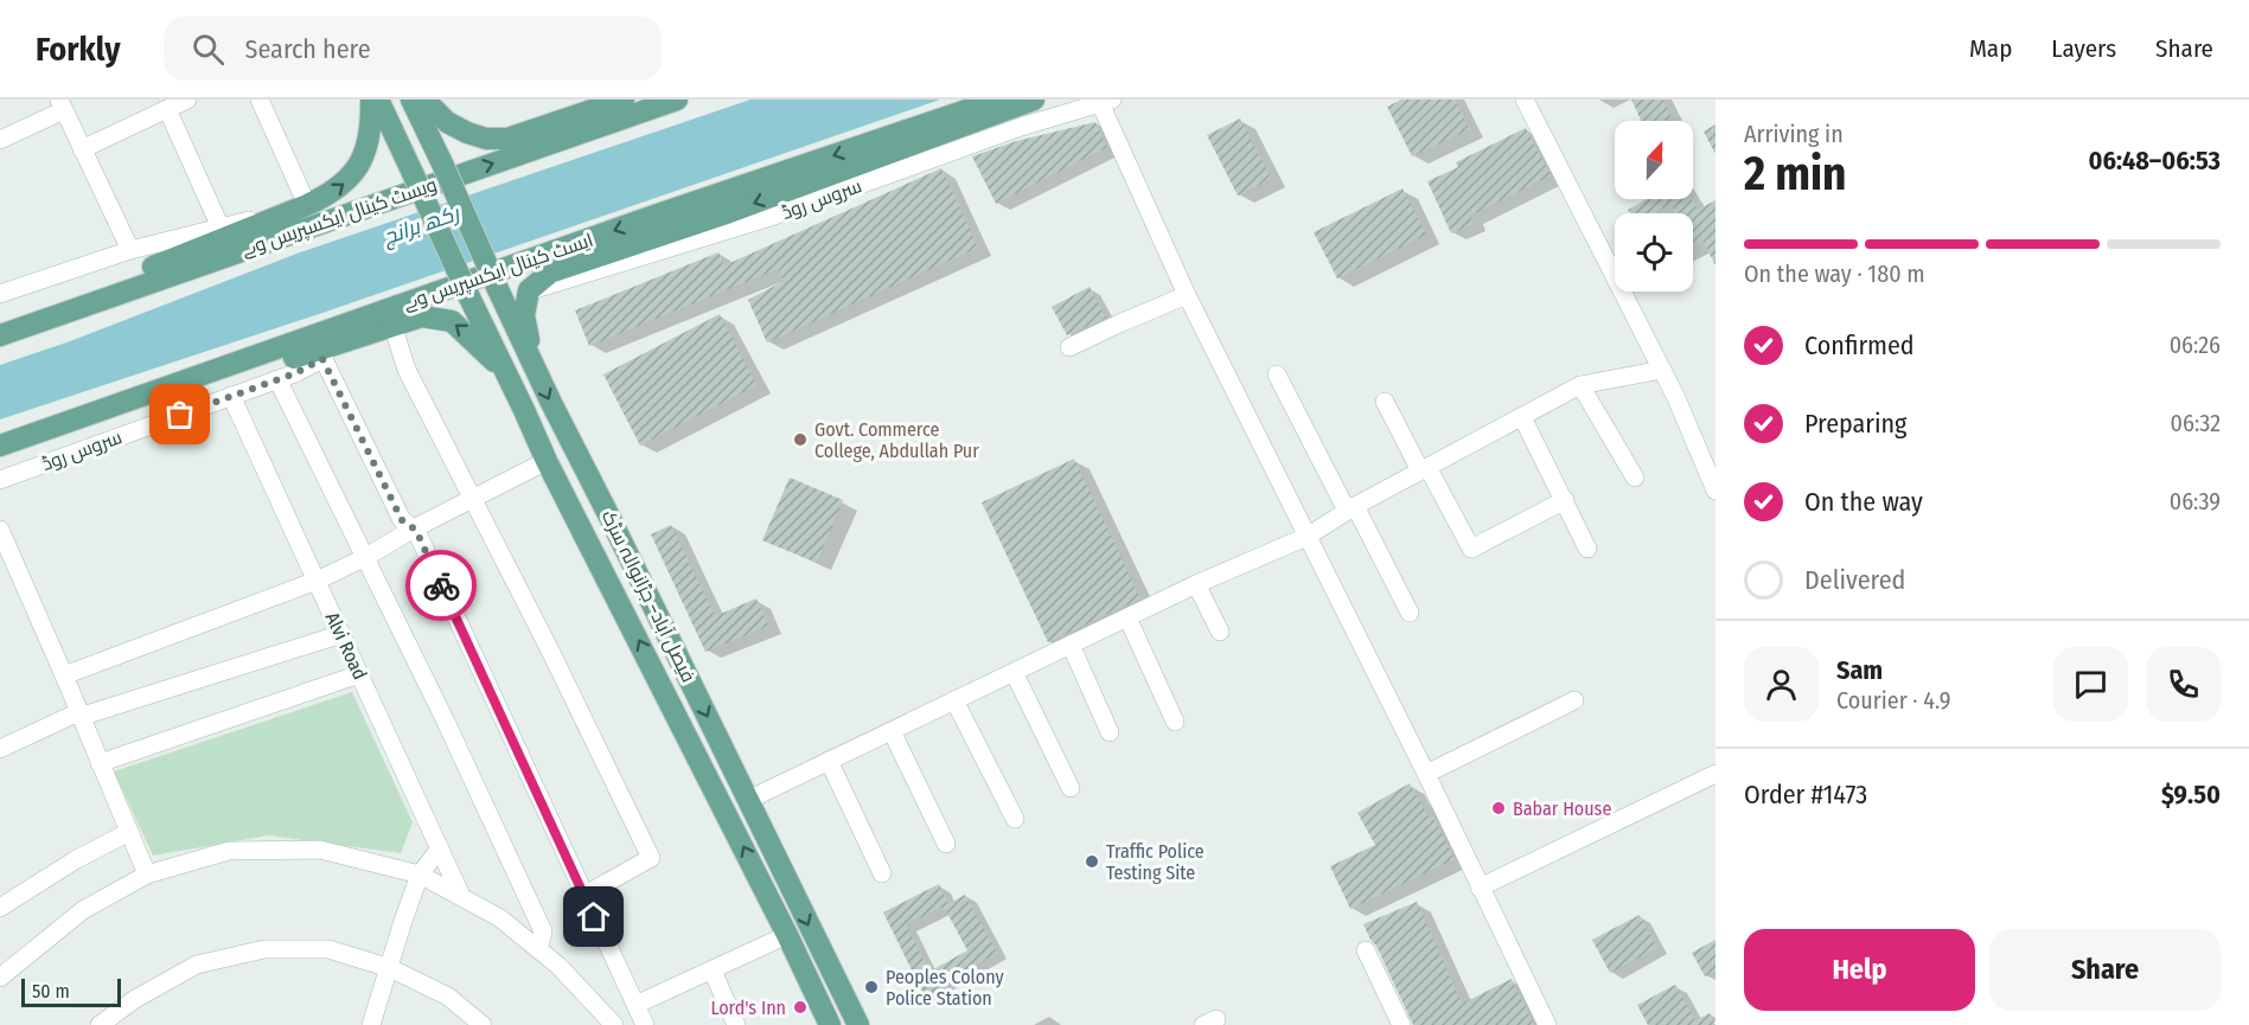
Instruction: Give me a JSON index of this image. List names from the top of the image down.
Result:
{
  "streets": {
    "main road": ["ویسٹ کینال ایکسپریس وے", "ایسٹ کینال ایکسپریس وے", "فیصل آباد– جڑانوالہ سڑک"],
    "street": ["سروس روڈ", "Alvi Road"]
  },
  "crossings": [
    ["سروس روڈ", "Alvi Road"]
  ],
  "water": ["رکھ برانچ"],
  "places": [
    "Govt. Commerce College, Abdullah Pur",
    "Babar House",
    "Traffic Police Testing Site",
    "Peoples Colony Police Station",
    "Lord's Inn"
  ],
  "scale_bar": "50 m",
  "north": "top",
  "page": {
    "header": "Forkly",
    "search": "Search here",
    "nav": ["Map", "Layers", "Share"],
    "heading": ["2 min", "Arriving in", "06:48–06:53"],
    "panel": [
      "Sam",
      "Courier · 4.9",
      "Order #1473",
      "$9.50"
    ],
    "bar": "On the way · 180 m",
    "list": [
      ["Confirmed", "06:26"],
      ["Preparing", "06:32"],
      ["On the way", "06:39"],
      "Delivered"
    ],
    "buttons": ["Help", "Share"],
    "scale": "50 m"
  }
}
